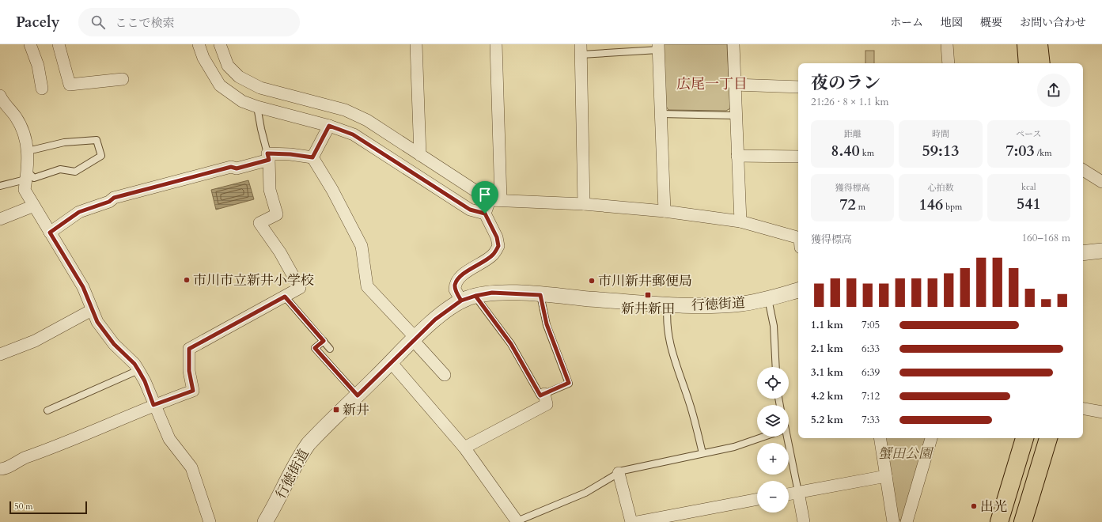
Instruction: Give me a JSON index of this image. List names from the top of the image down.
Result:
{
  "streets": {
    "street": ["行徳街道"]
  },
  "districts": ["広尾一丁目"],
  "parks": ["蟹田公園"],
  "places": {
    "other": ["市川市立新井小学校", "市川新井郵便局", "出光"],
    "transit": ["新井新田", "新井"]
  },
  "scale_bar": "50 m",
  "page": {
    "header": "Pacely",
    "search": "ここで検索",
    "nav": [
      "ホーム",
      "地図",
      "概要",
      "お問い合わせ"
    ],
    "heading": ["夜のラン", "21:26 · 8 × 1.1 km"],
    "stats": [
      ["距離", "8.40 km"],
      ["時間", "59:13"],
      ["ペース", "7:03 /km"],
      ["獲得標高", "72 m"],
      ["心拍数", "146 bpm"],
      ["kcal", "541"]
    ],
    "chart": ["獲得標高", "160–168 m"],
    "list": [
      {
        "name": "1.1 km",
        "note": "7:05"
      },
      {
        "name": "2.1 km",
        "note": "6:33"
      },
      {
        "name": "3.1 km",
        "note": "6:39"
      },
      {
        "name": "4.2 km",
        "note": "7:12"
      },
      {
        "name": "5.2 km",
        "note": "7:33"
      }
    ],
    "map_buttons": ["+", "−"],
    "scale": "50 m"
  }
}
